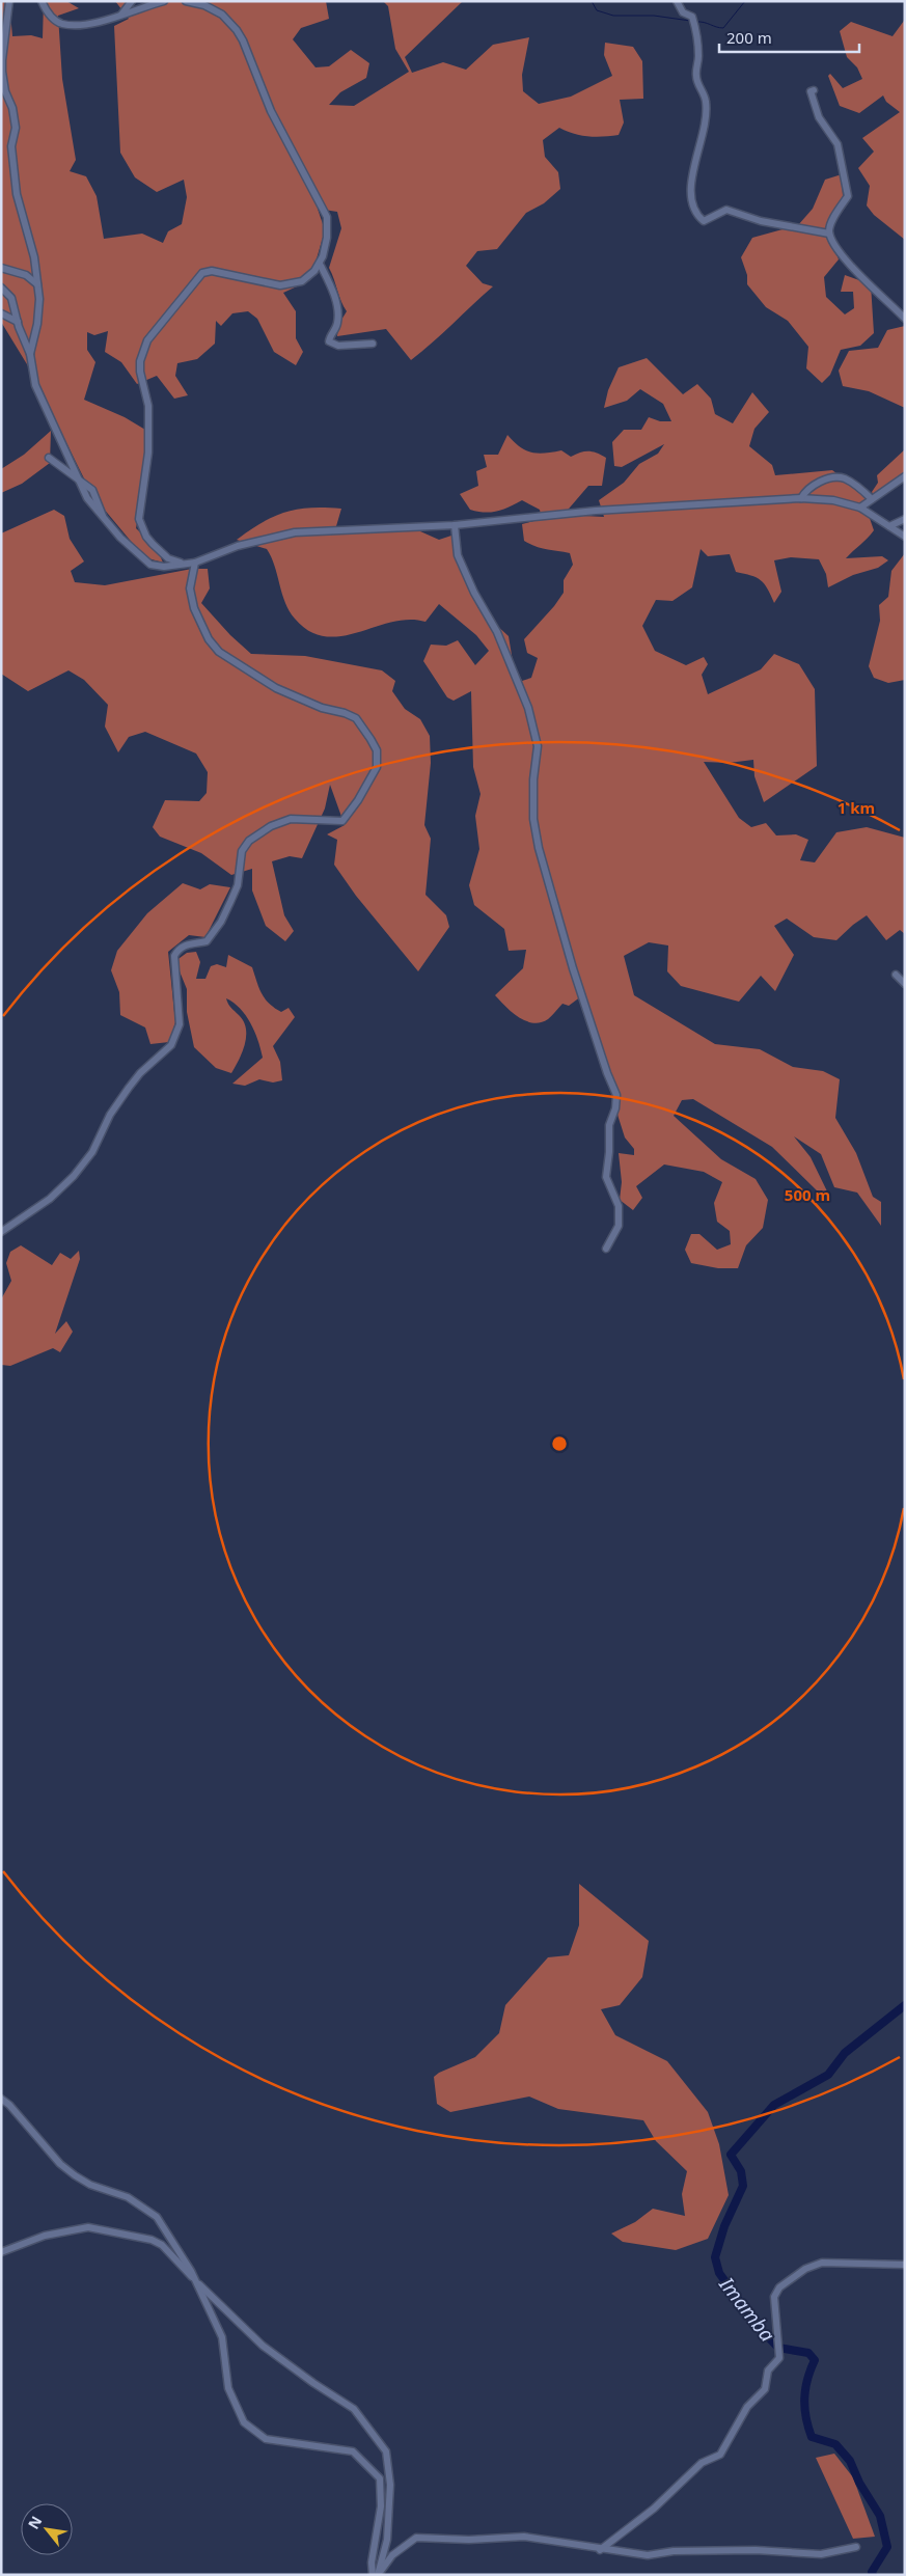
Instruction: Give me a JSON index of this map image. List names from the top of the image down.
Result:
{
  "water": ["Imamba"],
  "scale_bar": "200 m",
  "north": "top left",
  "rings": ["1 km", "500 m"]
}
